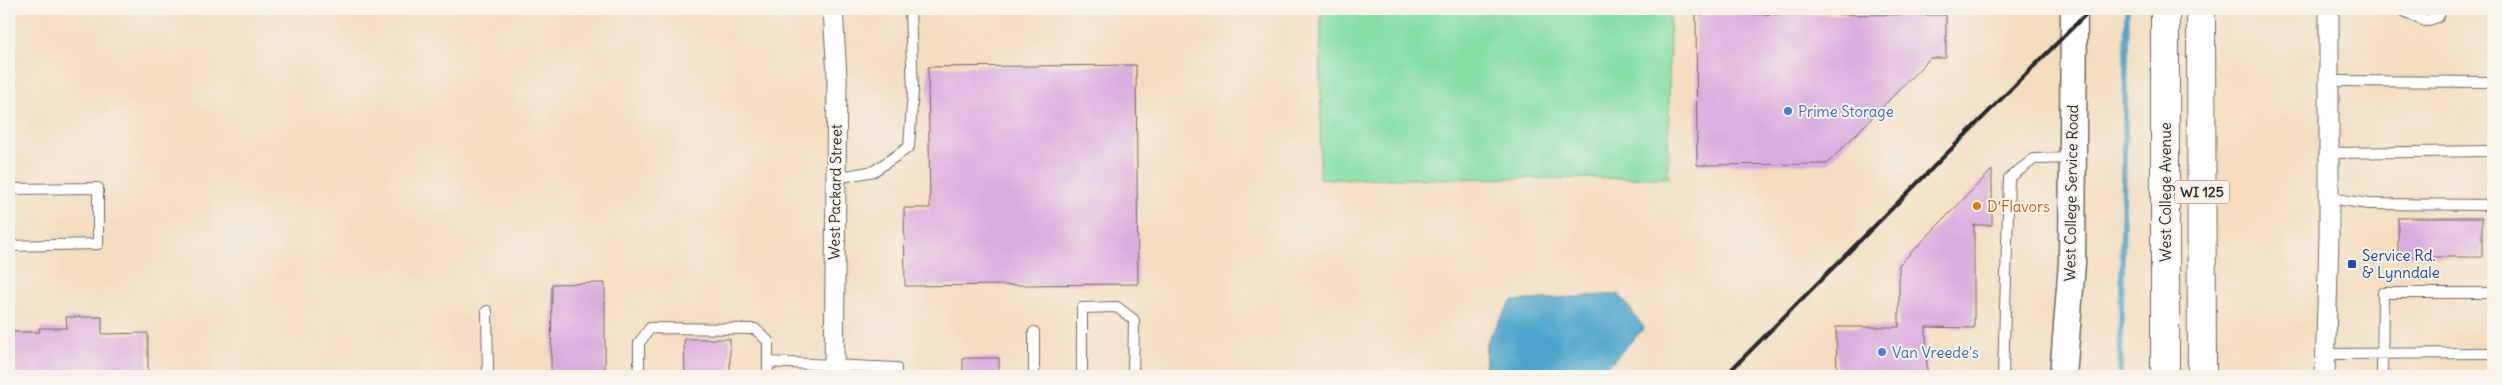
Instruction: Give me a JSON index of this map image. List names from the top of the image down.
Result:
{
  "streets": {
    "main road": ["West College Avenue", "WI 125"],
    "street": ["West Packard Street", "West College Service Road"]
  },
  "places": {
    "other": ["Prime Storage", "D’Flavors", "Van Vreede's"],
    "transit": ["Service Rd. & Lynndale"]
  }
}
